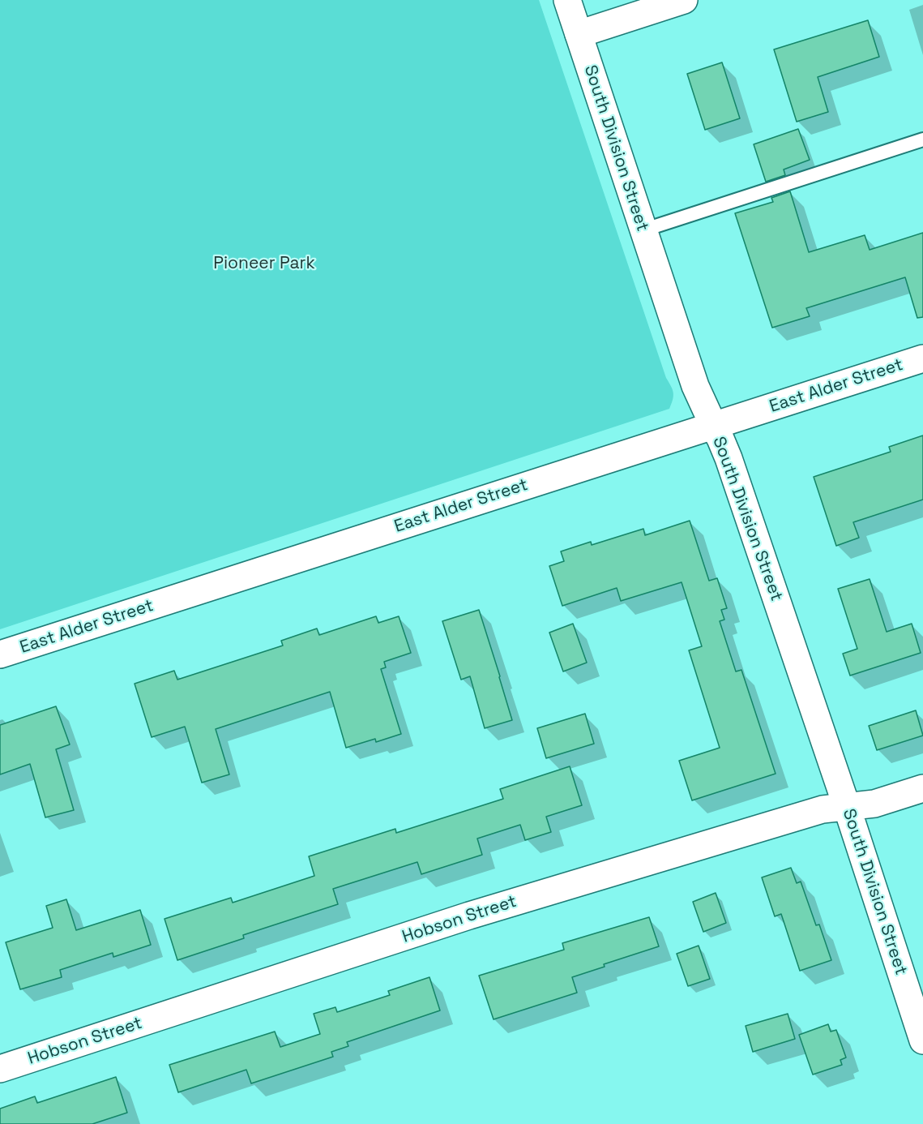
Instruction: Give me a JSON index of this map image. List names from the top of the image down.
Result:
{
  "streets": {
    "street": ["South Division Street", "East Alder Street", "Hobson Street"]
  },
  "crossings": [
    ["South Division Street", "East Alder Street"],
    ["South Division Street", "Hobson Street"]
  ],
  "parks": ["Pioneer Park"]
}
